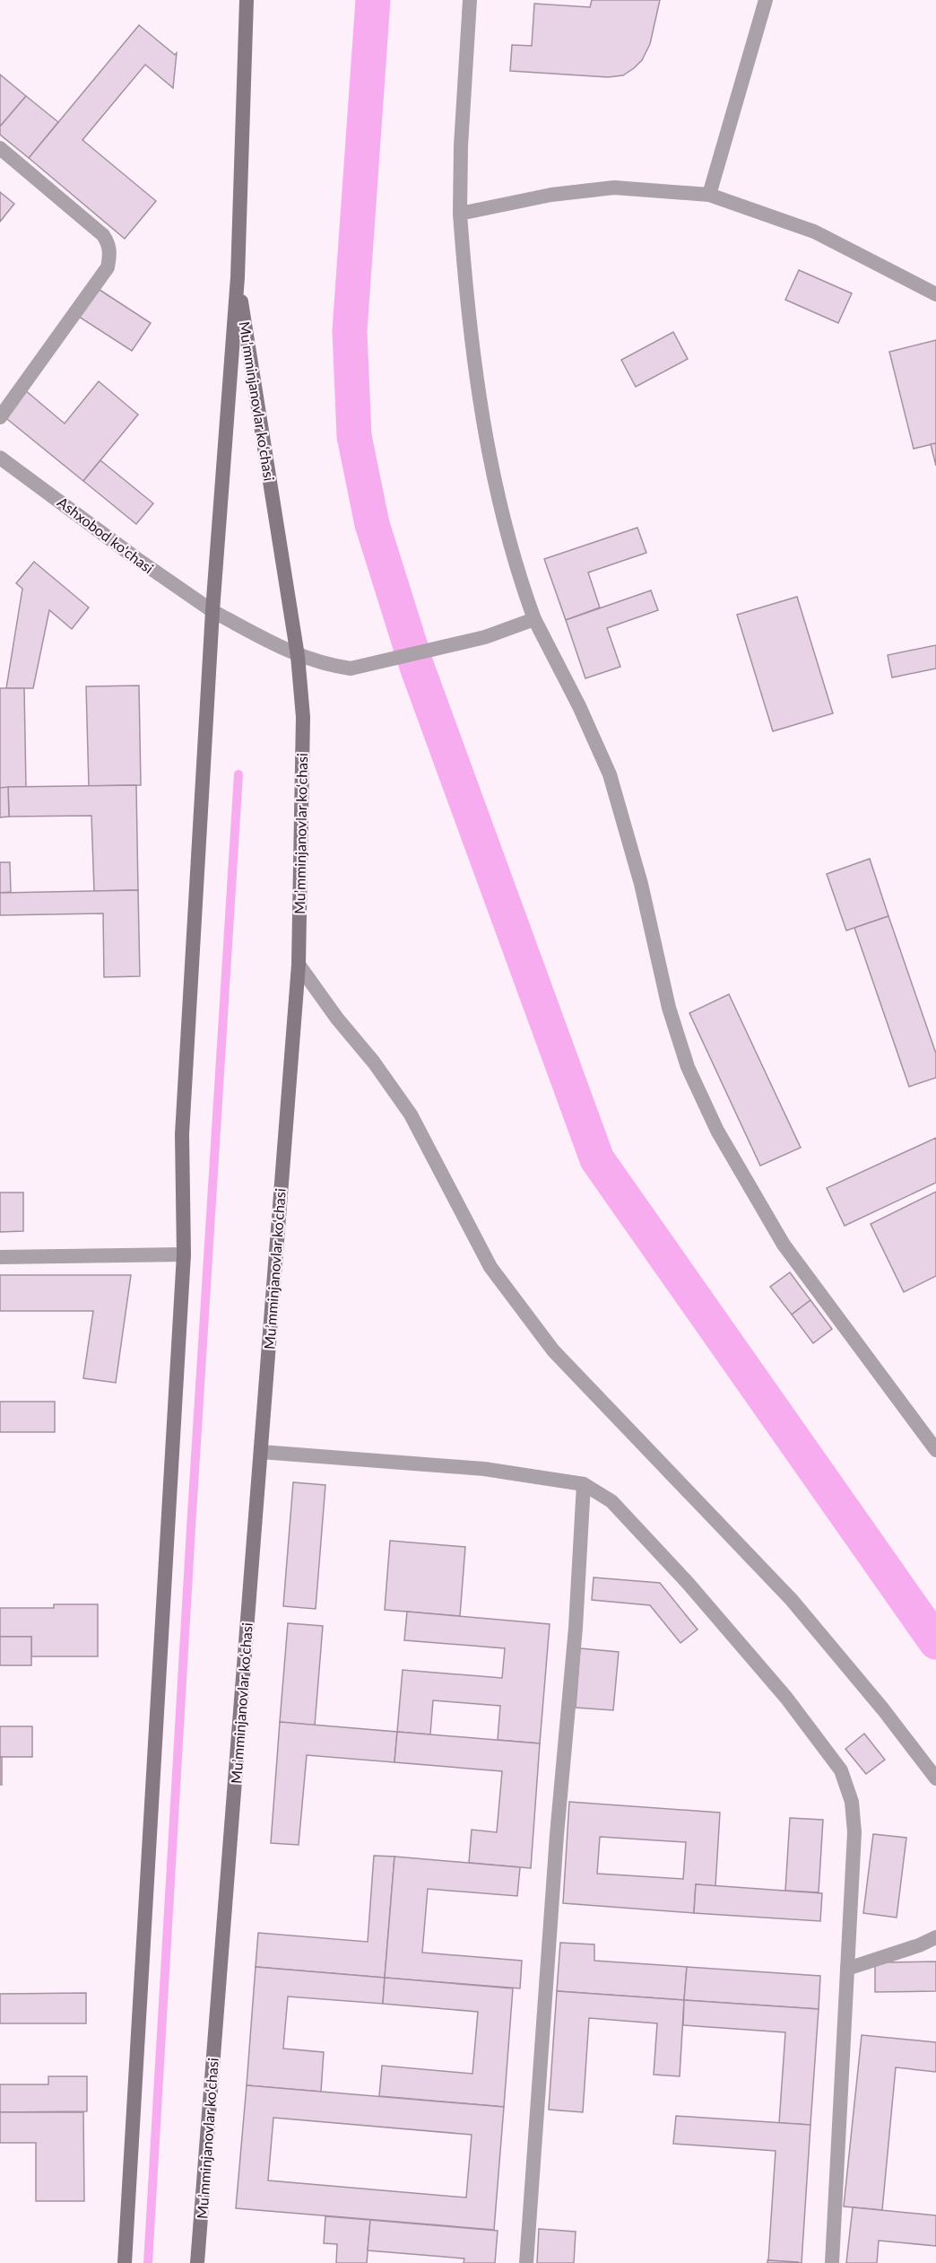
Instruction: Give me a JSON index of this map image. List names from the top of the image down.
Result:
{
  "streets": {
    "main road": ["Mu’mminjanovlar ko‘chasi"],
    "street": ["Ashxobod ko'chasi"]
  },
  "crossings": [
    ["Mu’mminjanovlar ko‘chasi", "Ashxobod ko'chasi"]
  ]
}
